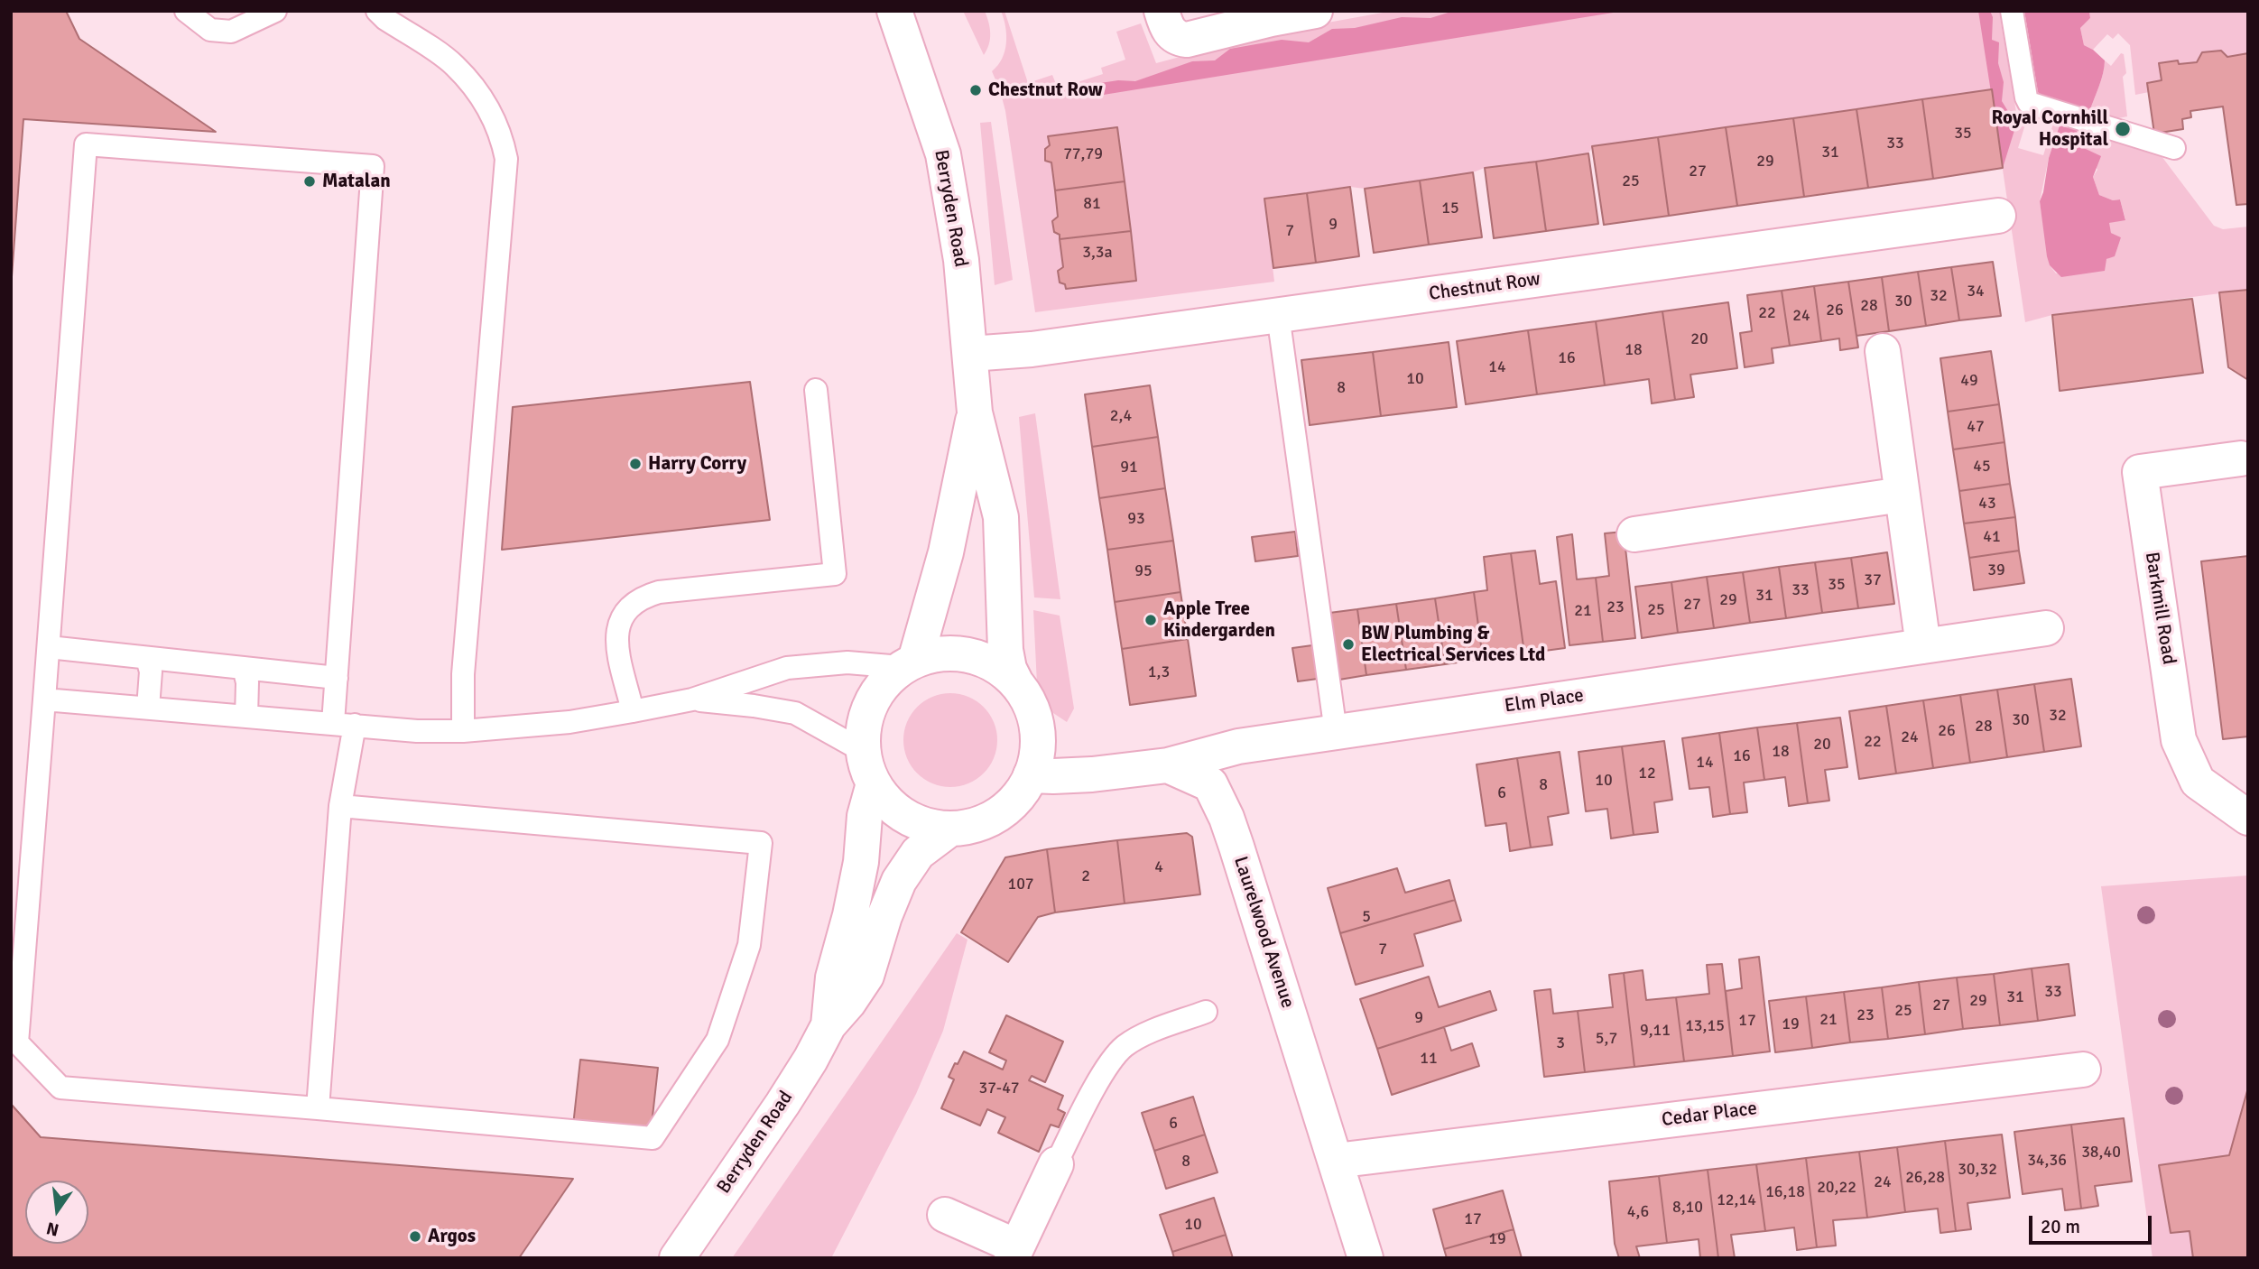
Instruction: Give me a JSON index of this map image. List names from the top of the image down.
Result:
{
  "streets": {
    "street": [
      "Berryden Road",
      "Chestnut Row",
      "Barkmill Road",
      "Elm Place",
      "Laurelwood Avenue",
      "Cedar Place"
    ]
  },
  "crossings": [
    ["Berryden Road", "Chestnut Row"],
    ["Elm Place", "Laurelwood Avenue"],
    ["Laurelwood Avenue", "Cedar Place"]
  ],
  "places": [
    "Chestnut Row",
    "Royal Cornhill Hospital",
    "Matalan",
    "Harry Corry",
    "Apple Tree Kindergarden",
    "BW Plumbing & Electrical Services Ltd",
    "Argos"
  ],
  "house_numbers": [
    "35",
    "33",
    "31",
    "77,79",
    "29",
    "27",
    "25",
    "81",
    "15",
    "9",
    "7",
    "3,3a",
    "34",
    "32",
    "30",
    "28",
    "26",
    "22",
    "24",
    "20",
    "18",
    "16",
    "14",
    "10",
    "49",
    "8",
    "2,4",
    "47",
    "45",
    "91",
    "43",
    "93",
    "41",
    "39",
    "95",
    "37",
    "35",
    "33",
    "31",
    "29",
    "27",
    "23",
    "25",
    "21",
    "1,3",
    "32",
    "30",
    "28",
    "26",
    "24",
    "22",
    "20",
    "18",
    "16",
    "14",
    "12",
    "10",
    "8",
    "6",
    "4",
    "2",
    "107",
    "5",
    "7",
    "33",
    "31",
    "29",
    "27",
    "25",
    "23",
    "9",
    "21",
    "17",
    "19",
    "13,15",
    "9,11",
    "5,7",
    "3",
    "11",
    "37-47",
    "6",
    "38,40",
    "34,36",
    "8",
    "30,32",
    "26,28",
    "24",
    "20,22",
    "16,18",
    "12,14",
    "8,10",
    "4,6",
    "17",
    "10",
    "19"
  ],
  "scale_bar": "20 m",
  "north": "bottom"
}
